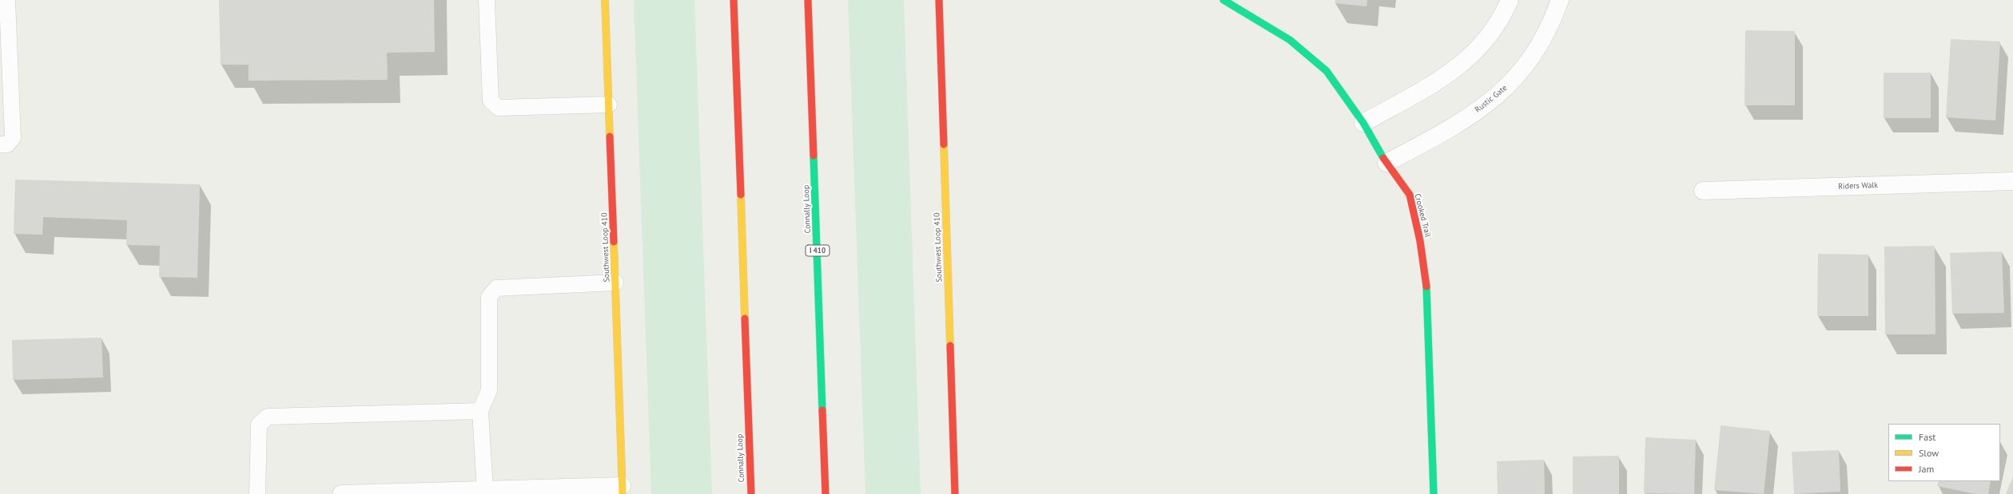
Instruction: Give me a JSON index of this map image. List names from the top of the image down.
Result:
{
  "streets": {
    "main road": [
      "Connally Loop",
      "Crooked Trail",
      "Southwest Loop 410",
      "I 410"
    ],
    "street": ["Rustic Gate", "Riders Walk"]
  },
  "crossings": [
    ["Rustic Gate", "Crooked Trail"]
  ],
  "legend": ["Fast", "Slow", "Jam"]
}
